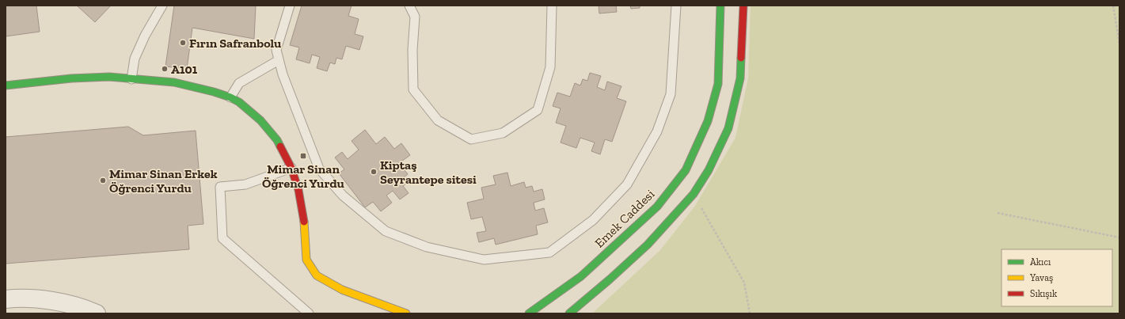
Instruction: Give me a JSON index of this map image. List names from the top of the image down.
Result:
{
  "streets": {
    "street": ["Emek Caddesi"]
  },
  "places": {
    "other": [
      "Fırın Safranbolu",
      "A101",
      "Kiptaş Seyrantepe sitesi",
      "Mimar Sinan Erkek Öğrenci Yurdu"
    ],
    "transit": ["Mimar Sinan Öğrenci Yurdu"]
  },
  "legend": ["Akıcı", "Yavaş", "Sıkışık"]
}
